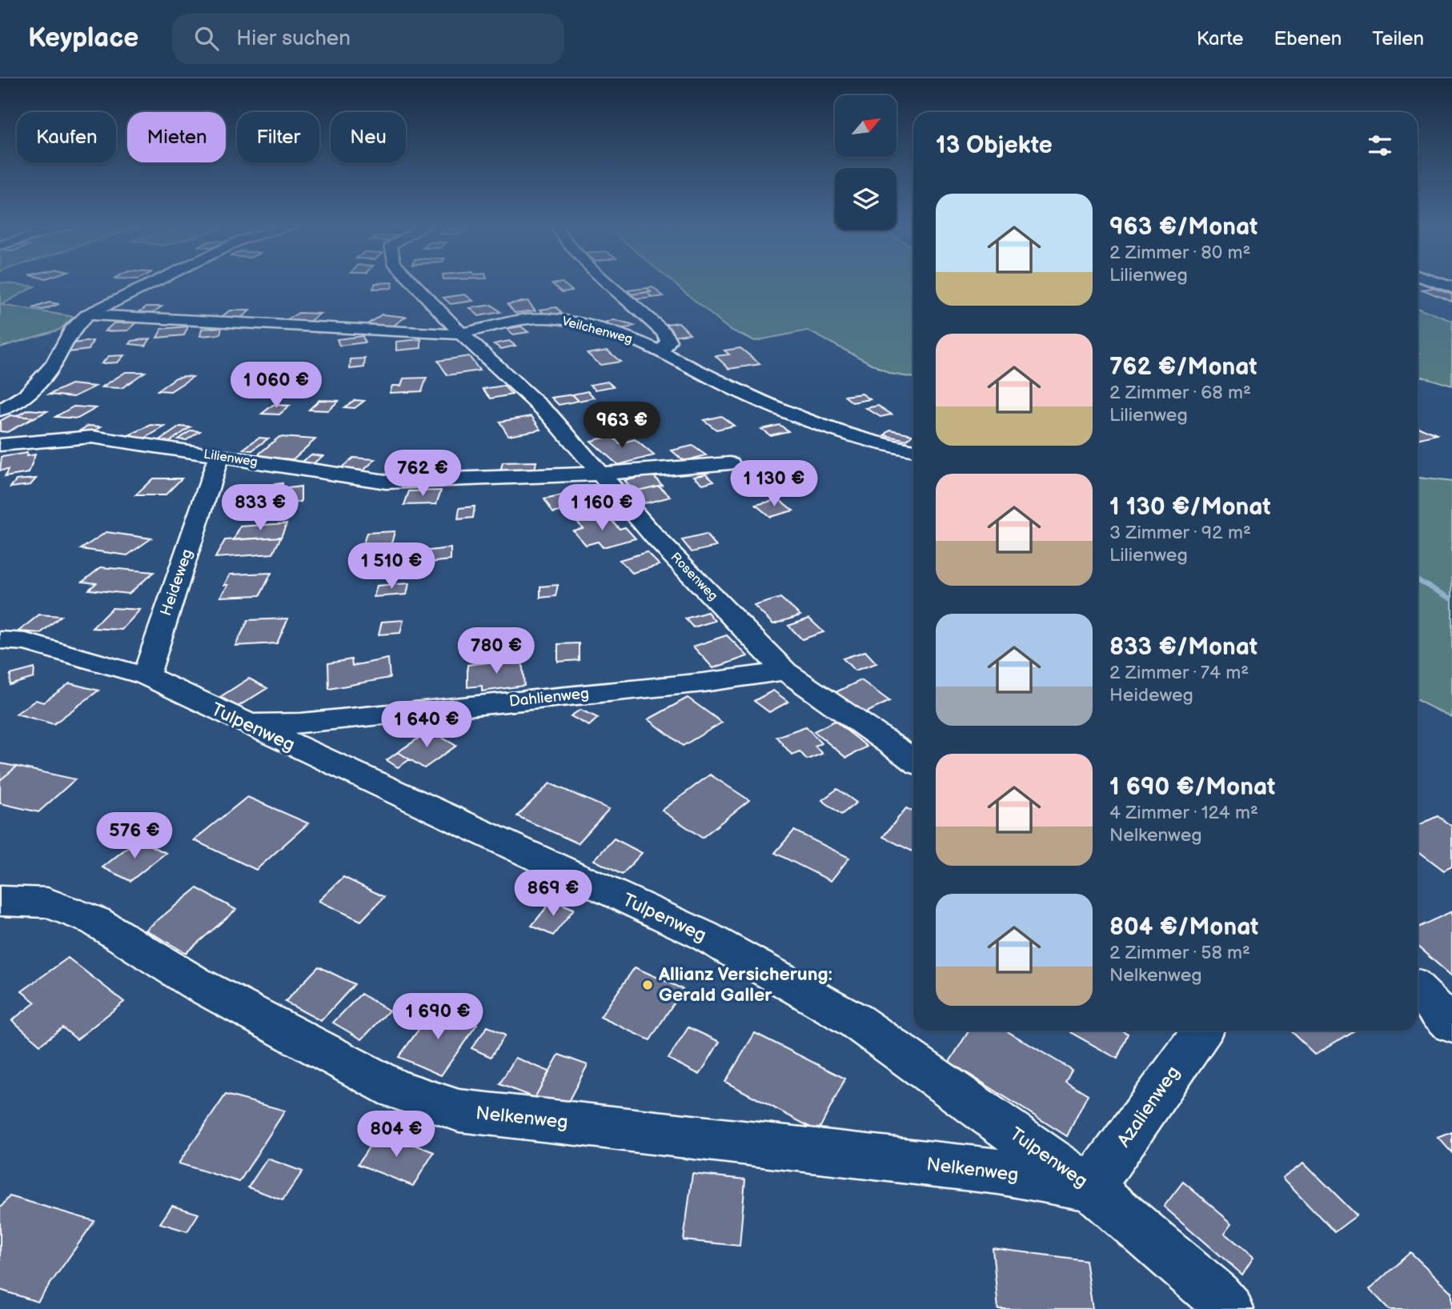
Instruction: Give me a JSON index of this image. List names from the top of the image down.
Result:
{
  "streets": {
    "street": [
      "Veilchenweg",
      "Lilienweg",
      "Rosenweg",
      "Heideweg",
      "Dahlienweg",
      "Tulpenweg",
      "Azalienweg",
      "Nelkenweg"
    ]
  },
  "crossings": [
    ["Veilchenweg", "Rosenweg"],
    ["Lilienweg", "Rosenweg"],
    ["Lilienweg", "Heideweg"],
    ["Rosenweg", "Dahlienweg"],
    ["Heideweg", "Tulpenweg"],
    ["Dahlienweg", "Tulpenweg"],
    ["Tulpenweg", "Azalienweg"],
    ["Tulpenweg", "Nelkenweg"],
    ["Azalienweg", "Nelkenweg"]
  ],
  "places": ["Allianz Versicherung: Gerald Galler"],
  "north": "top right",
  "page": {
    "header": "Keyplace",
    "search": "Hier suchen",
    "nav": ["Karte", "Ebenen", "Teilen"],
    "chip": [
      "Kaufen",
      "Mieten",
      "Filter",
      "Neu"
    ],
    "heading": "13 Objekte",
    "list": [
      {
        "name": "963 €/Monat",
        "note": "2 Zimmer · 80 m² · Lilienweg"
      },
      {
        "name": "762 €/Monat",
        "note": "2 Zimmer · 68 m² · Lilienweg"
      },
      {
        "name": "1 130 €/Monat",
        "note": "3 Zimmer · 92 m² · Lilienweg"
      },
      {
        "name": "833 €/Monat",
        "note": "2 Zimmer · 74 m² · Heideweg"
      },
      {
        "name": "1 690 €/Monat",
        "note": "4 Zimmer · 124 m² · Nelkenweg"
      },
      {
        "name": "804 €/Monat",
        "note": "2 Zimmer · 58 m² · Nelkenweg"
      }
    ],
    "price": [
      "1 060 €",
      "963 €",
      "762 €",
      "1 130 €",
      "833 €",
      "1 160 €",
      "1 510 €",
      "780 €",
      "1 640 €",
      "576 €",
      "869 €",
      "1 690 €",
      "804 €"
    ]
  }
}
